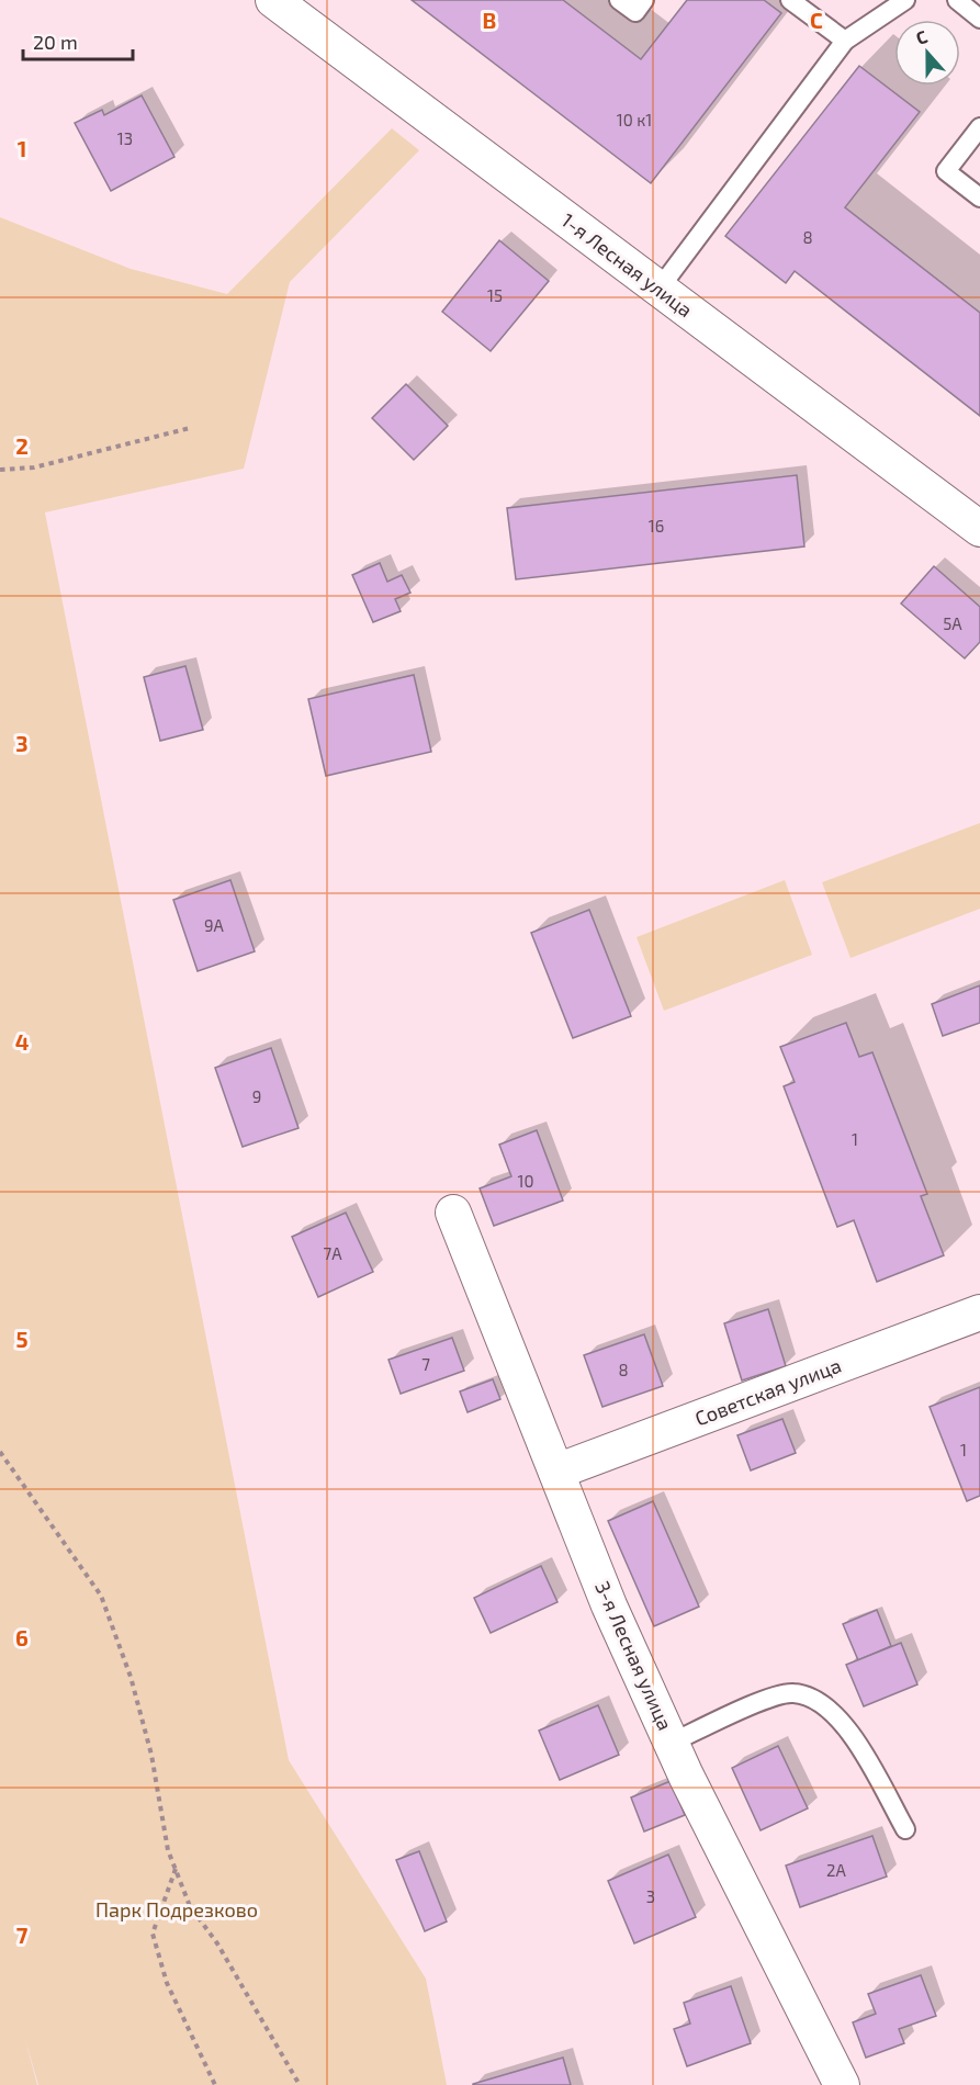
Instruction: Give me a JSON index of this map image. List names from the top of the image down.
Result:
{
  "streets": {
    "street": ["1-я Лесная улица", "Советская улица", "3-я Лесная улица"]
  },
  "crossings": [
    ["Советская улица", "3-я Лесная улица"]
  ],
  "parks": ["Парк Подрезково"],
  "house_numbers": [
    "10 к1",
    "13",
    "8",
    "15",
    "16",
    "5А",
    "9А",
    "9",
    "1",
    "10",
    "7А",
    "7",
    "8",
    "1",
    "2А",
    "3"
  ],
  "scale_bar": "20 m",
  "north": "top",
  "grid": {
    "columns": ["B", "C"],
    "rows": [
      "1",
      "2",
      "3",
      "4",
      "5",
      "6",
      "7"
    ]
  }
}
